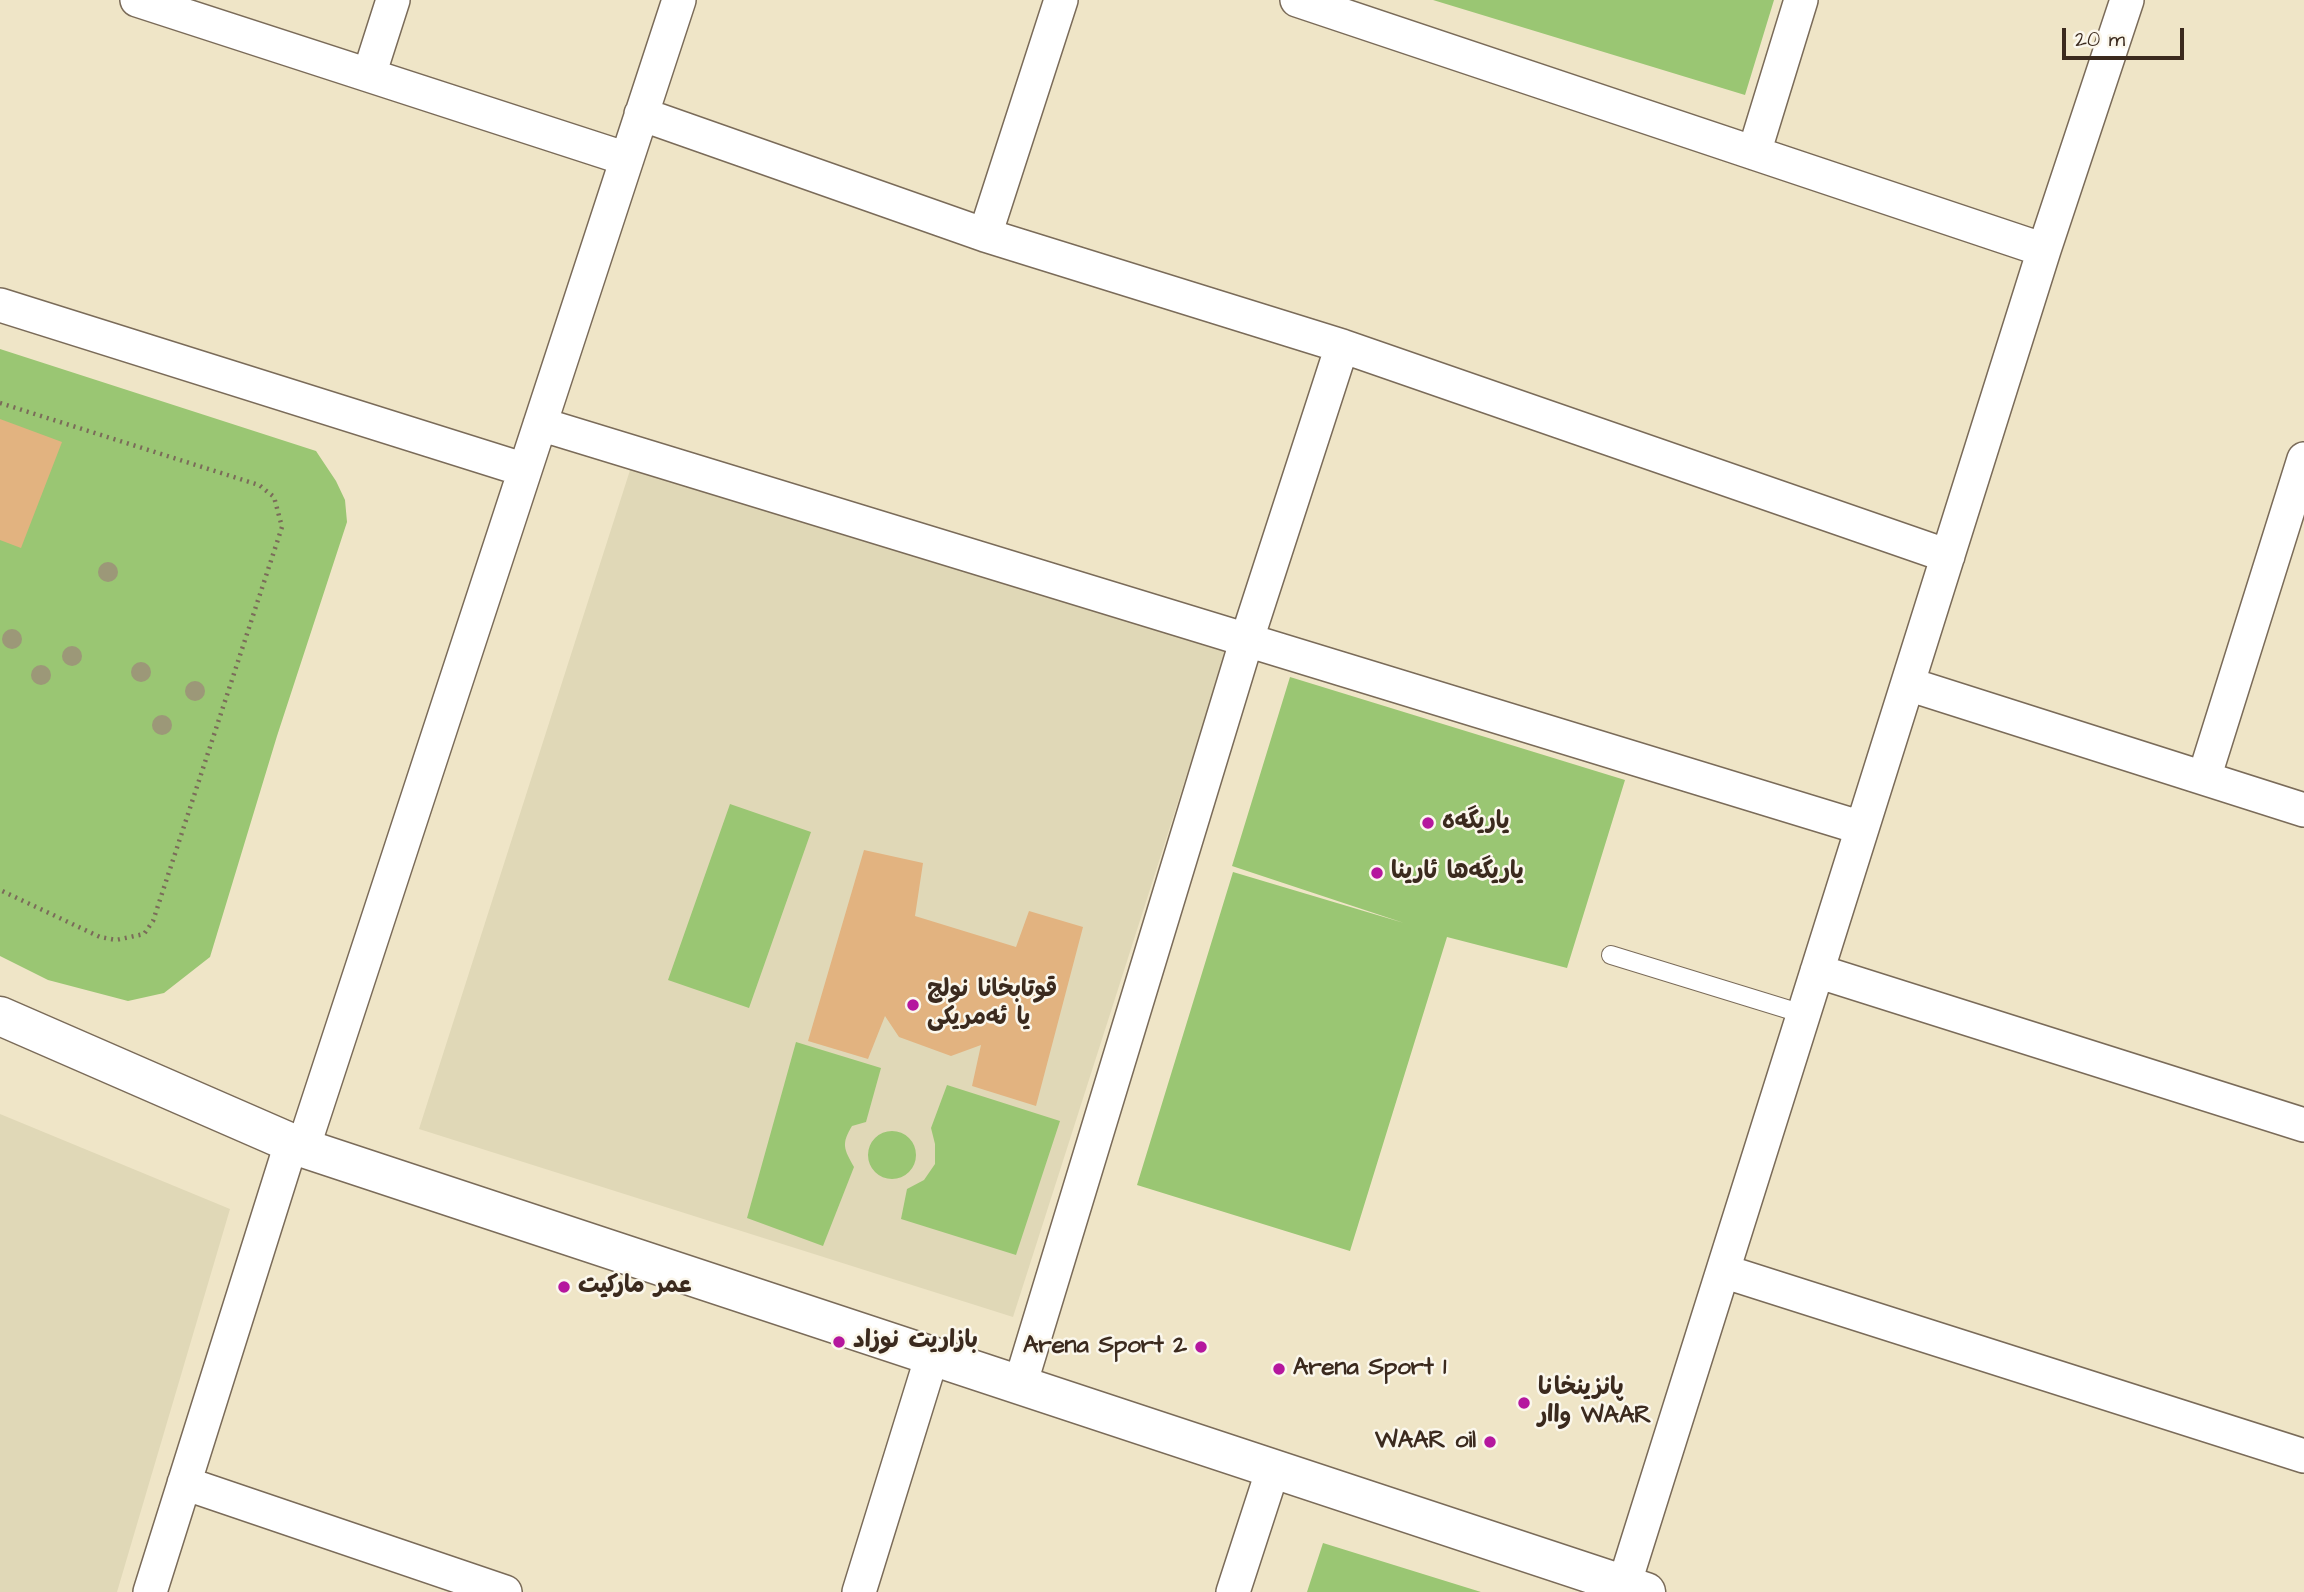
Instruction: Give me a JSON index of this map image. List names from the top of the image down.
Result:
{
  "places": [
    "یاریگه‌ه",
    "ياريگەها ئارينا",
    "قوتابخانا نولچ يا ئەمريكى",
    "عمر ماركيت",
    "بازاريت نوزاد",
    "Arena Sport 2",
    "Arena Sport 1",
    "پانزینخانا واار WAAR",
    "WAAR oil"
  ],
  "scale_bar": "20 m"
}
